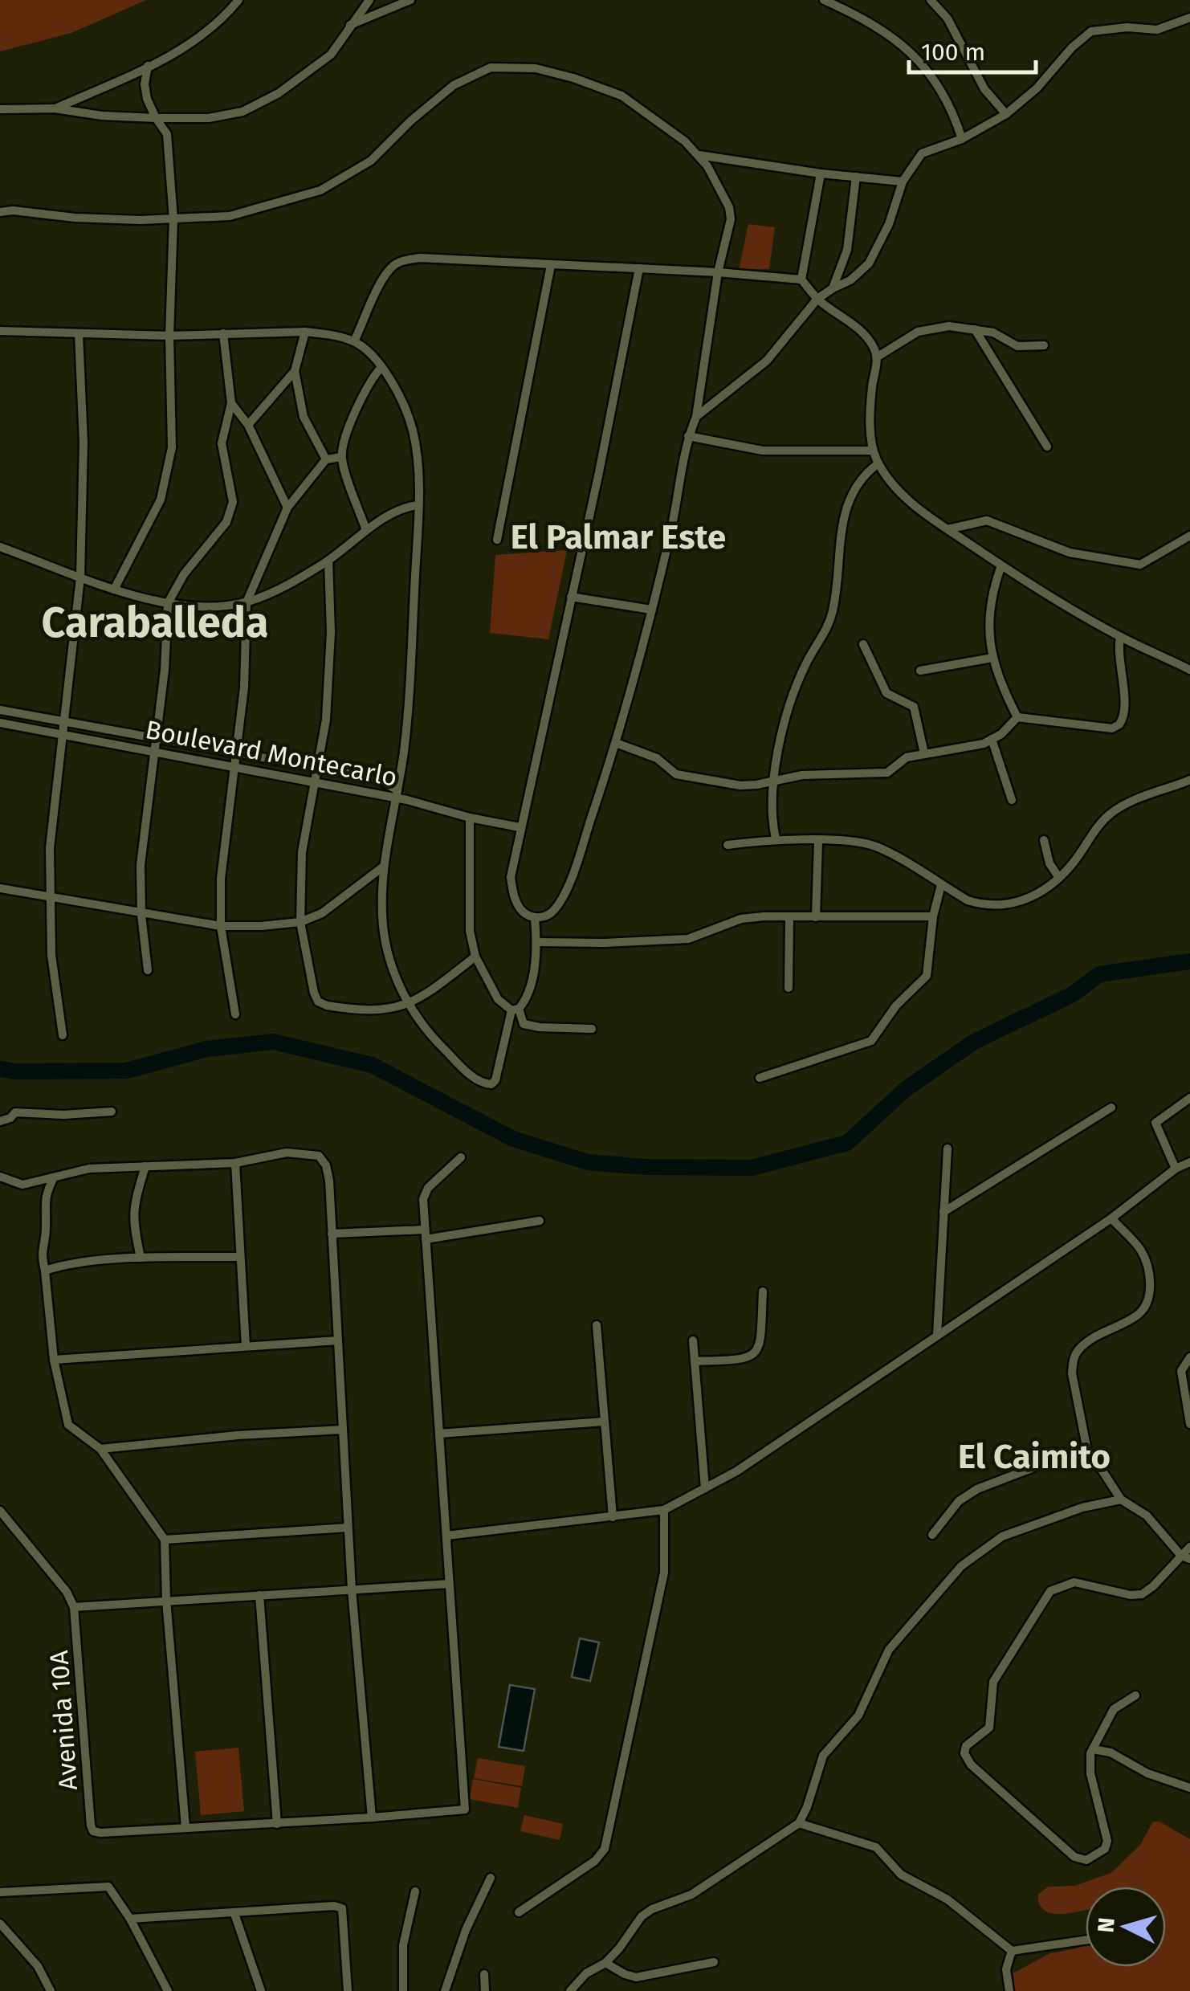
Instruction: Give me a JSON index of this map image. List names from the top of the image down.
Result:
{
  "streets": {
    "street": ["Boulevard Montecarlo", "Avenida 10A"]
  },
  "districts": ["El Palmar Este", "Caraballeda", "El Caimito"],
  "scale_bar": "100 m",
  "north": "left"
}
